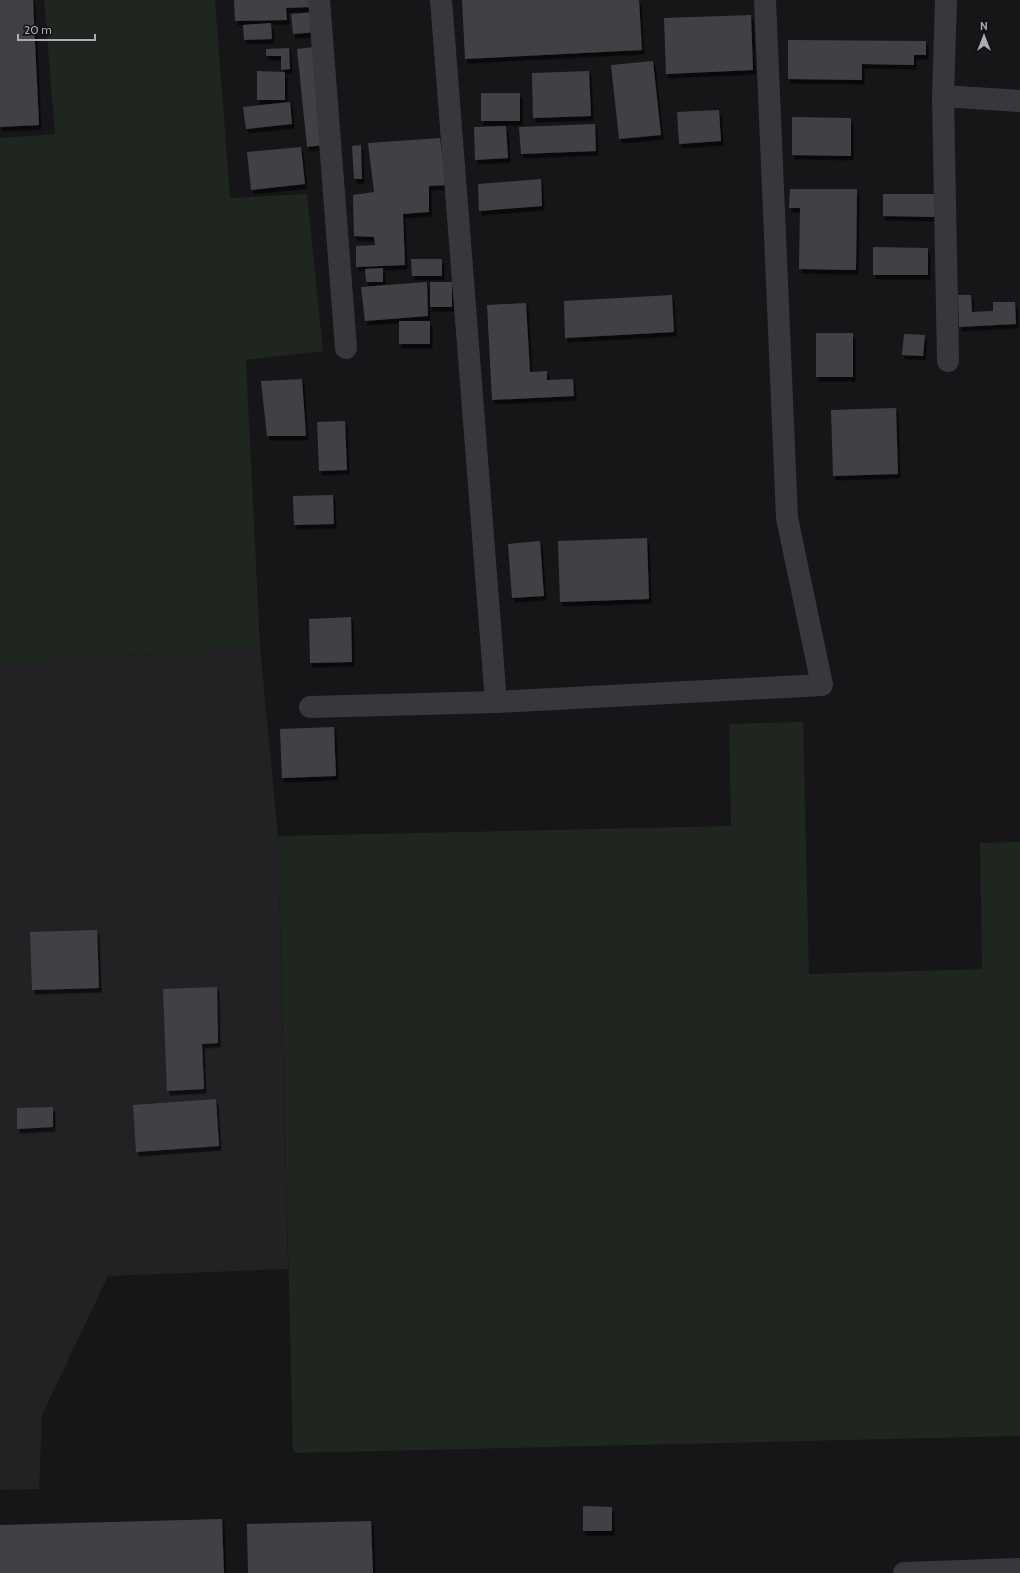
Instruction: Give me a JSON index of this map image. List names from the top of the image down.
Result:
{
  "scale_bar": "20 m",
  "north": "top"
}
